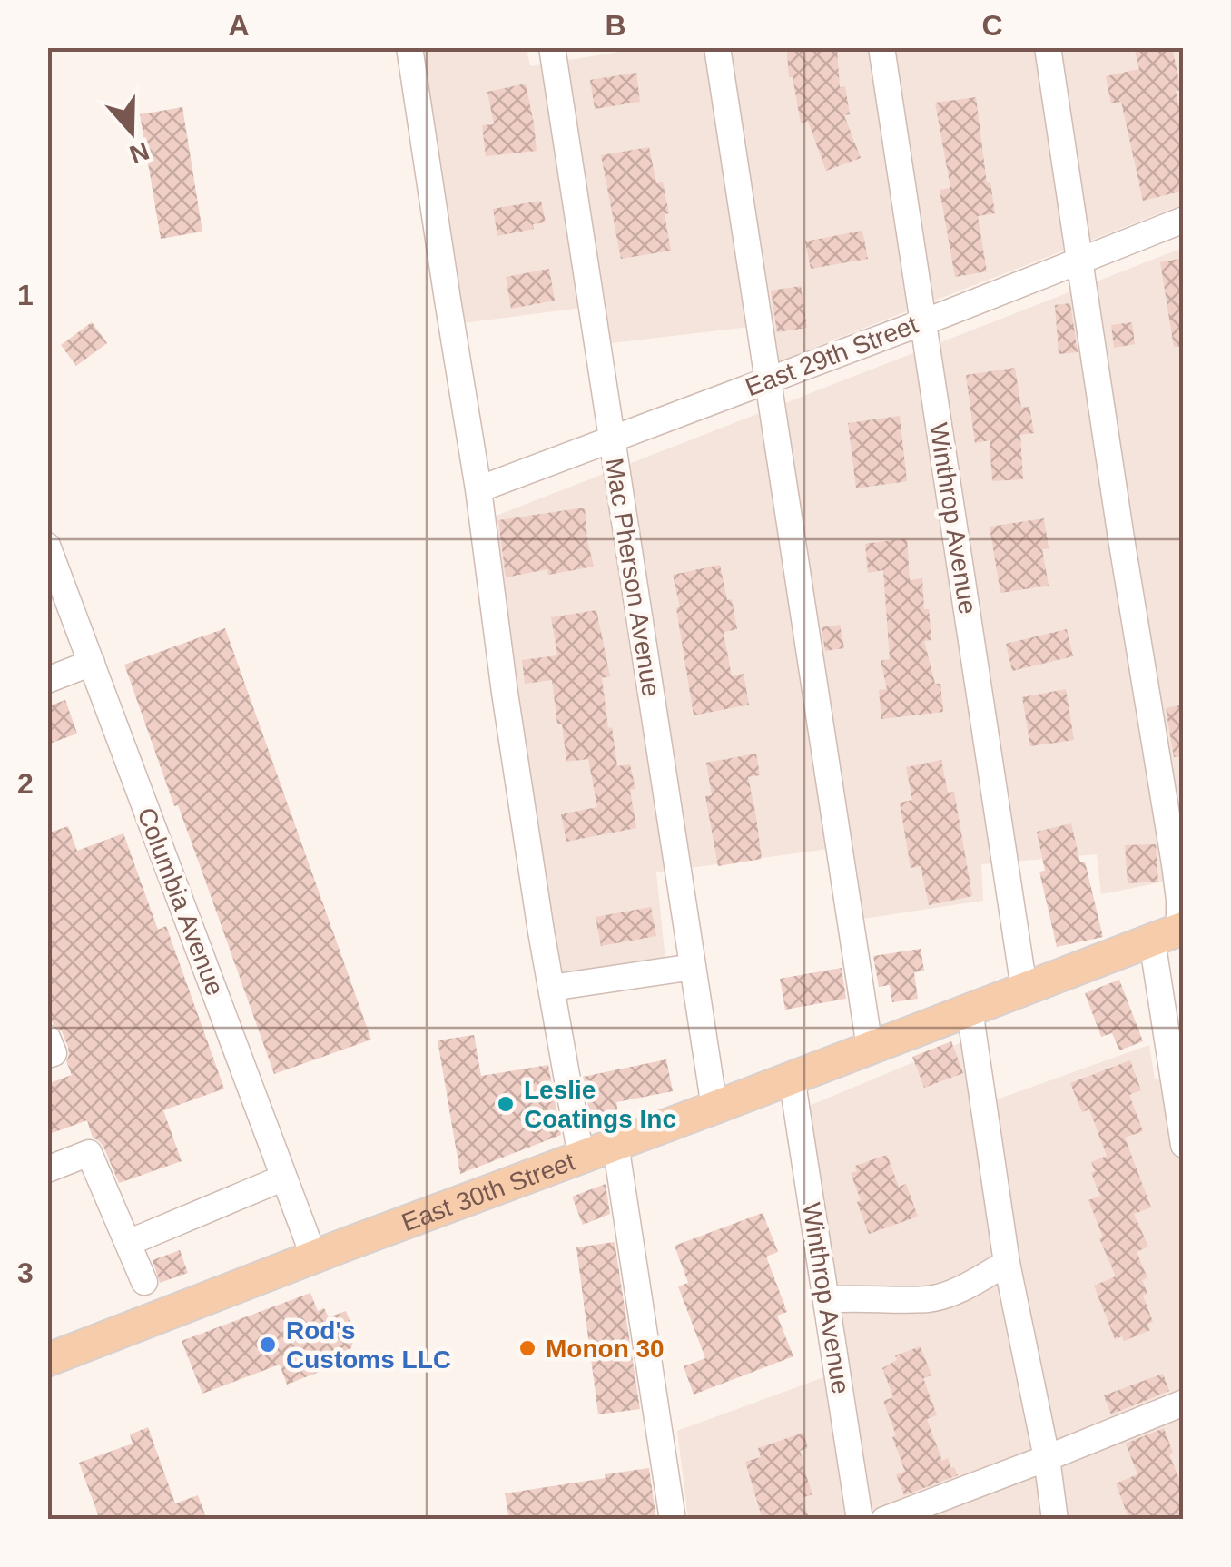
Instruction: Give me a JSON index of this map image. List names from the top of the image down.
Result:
{
  "streets": {
    "main road": ["East 30th Street"],
    "street": [
      "East 29th Street",
      "Winthrop Avenue",
      "Mac Pherson Avenue",
      "Columbia Avenue"
    ]
  },
  "crossings": [
    ["East 29th Street", "Winthrop Avenue"],
    ["East 29th Street", "Mac Pherson Avenue"],
    ["Winthrop Avenue", "East 30th Street"],
    ["Mac Pherson Avenue", "East 30th Street"],
    ["Columbia Avenue", "East 30th Street"]
  ],
  "places": ["Leslie Coatings Inc", "Rod's Customs LLC", "Monon 30"],
  "north": "bottom",
  "grid": {
    "columns": ["A", "B", "C"],
    "rows": ["1", "2", "3"]
  }
}
